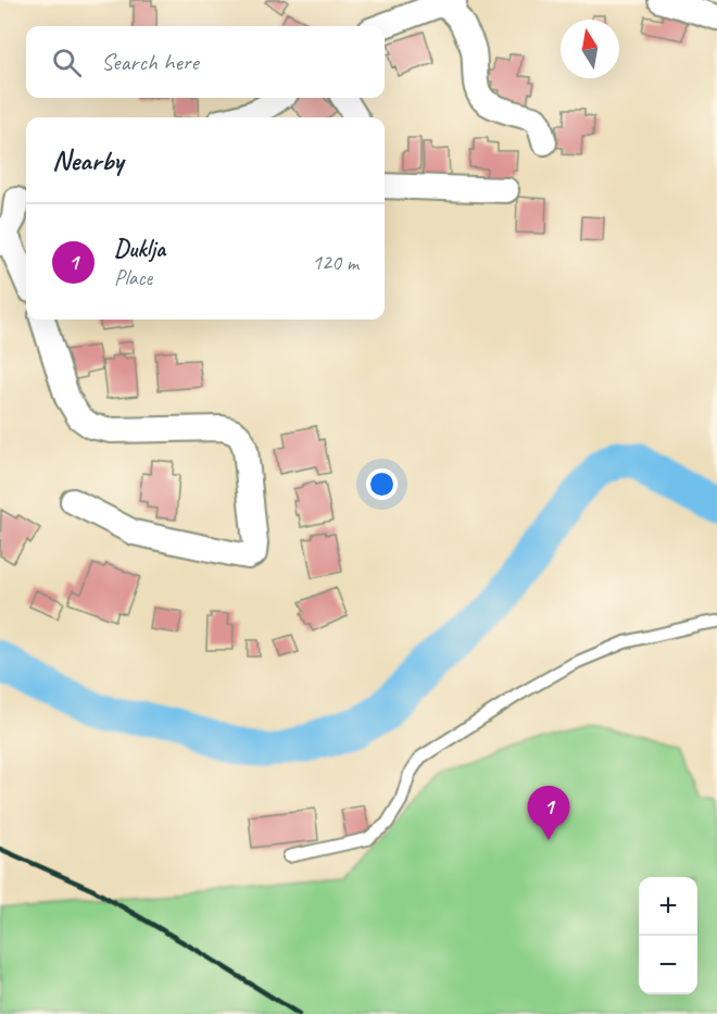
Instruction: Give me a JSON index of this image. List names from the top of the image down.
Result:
{
  "north": "top",
  "page": {
    "search": "Search here",
    "heading": "Nearby",
    "list": [
      {
        "mark": "1",
        "name": "Duklja",
        "note": "Place",
        "value": "120 m"
      }
    ],
    "pins": "1",
    "map_buttons": ["+", "−"]
  }
}
